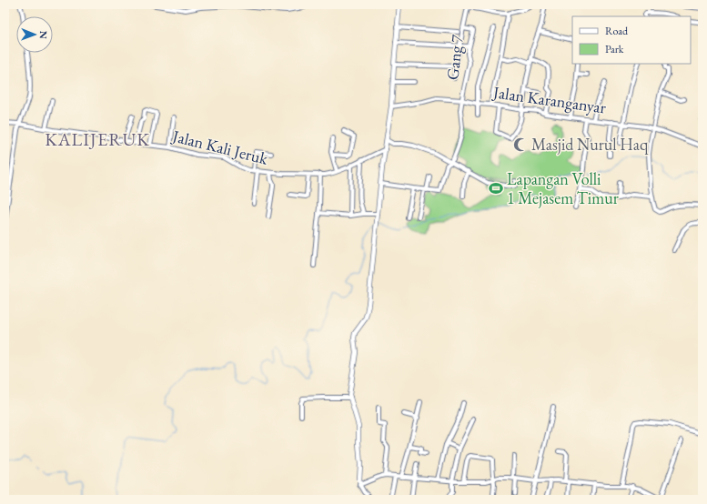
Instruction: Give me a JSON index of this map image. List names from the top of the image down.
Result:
{
  "streets": {
    "street": ["Gang 7", "Jalan Karanganyar", "Jalan Kali Jeruk"]
  },
  "crossings": [
    ["Gang 7", "Jalan Karanganyar"]
  ],
  "districts": ["KALIJERUK"],
  "places": {
    "mosque": ["Masjid Nurul Haq"],
    "sports": ["Lapangan Volli 1 Mejasem Timur"]
  },
  "legend": ["Road", "Park"],
  "north": "right"
}
